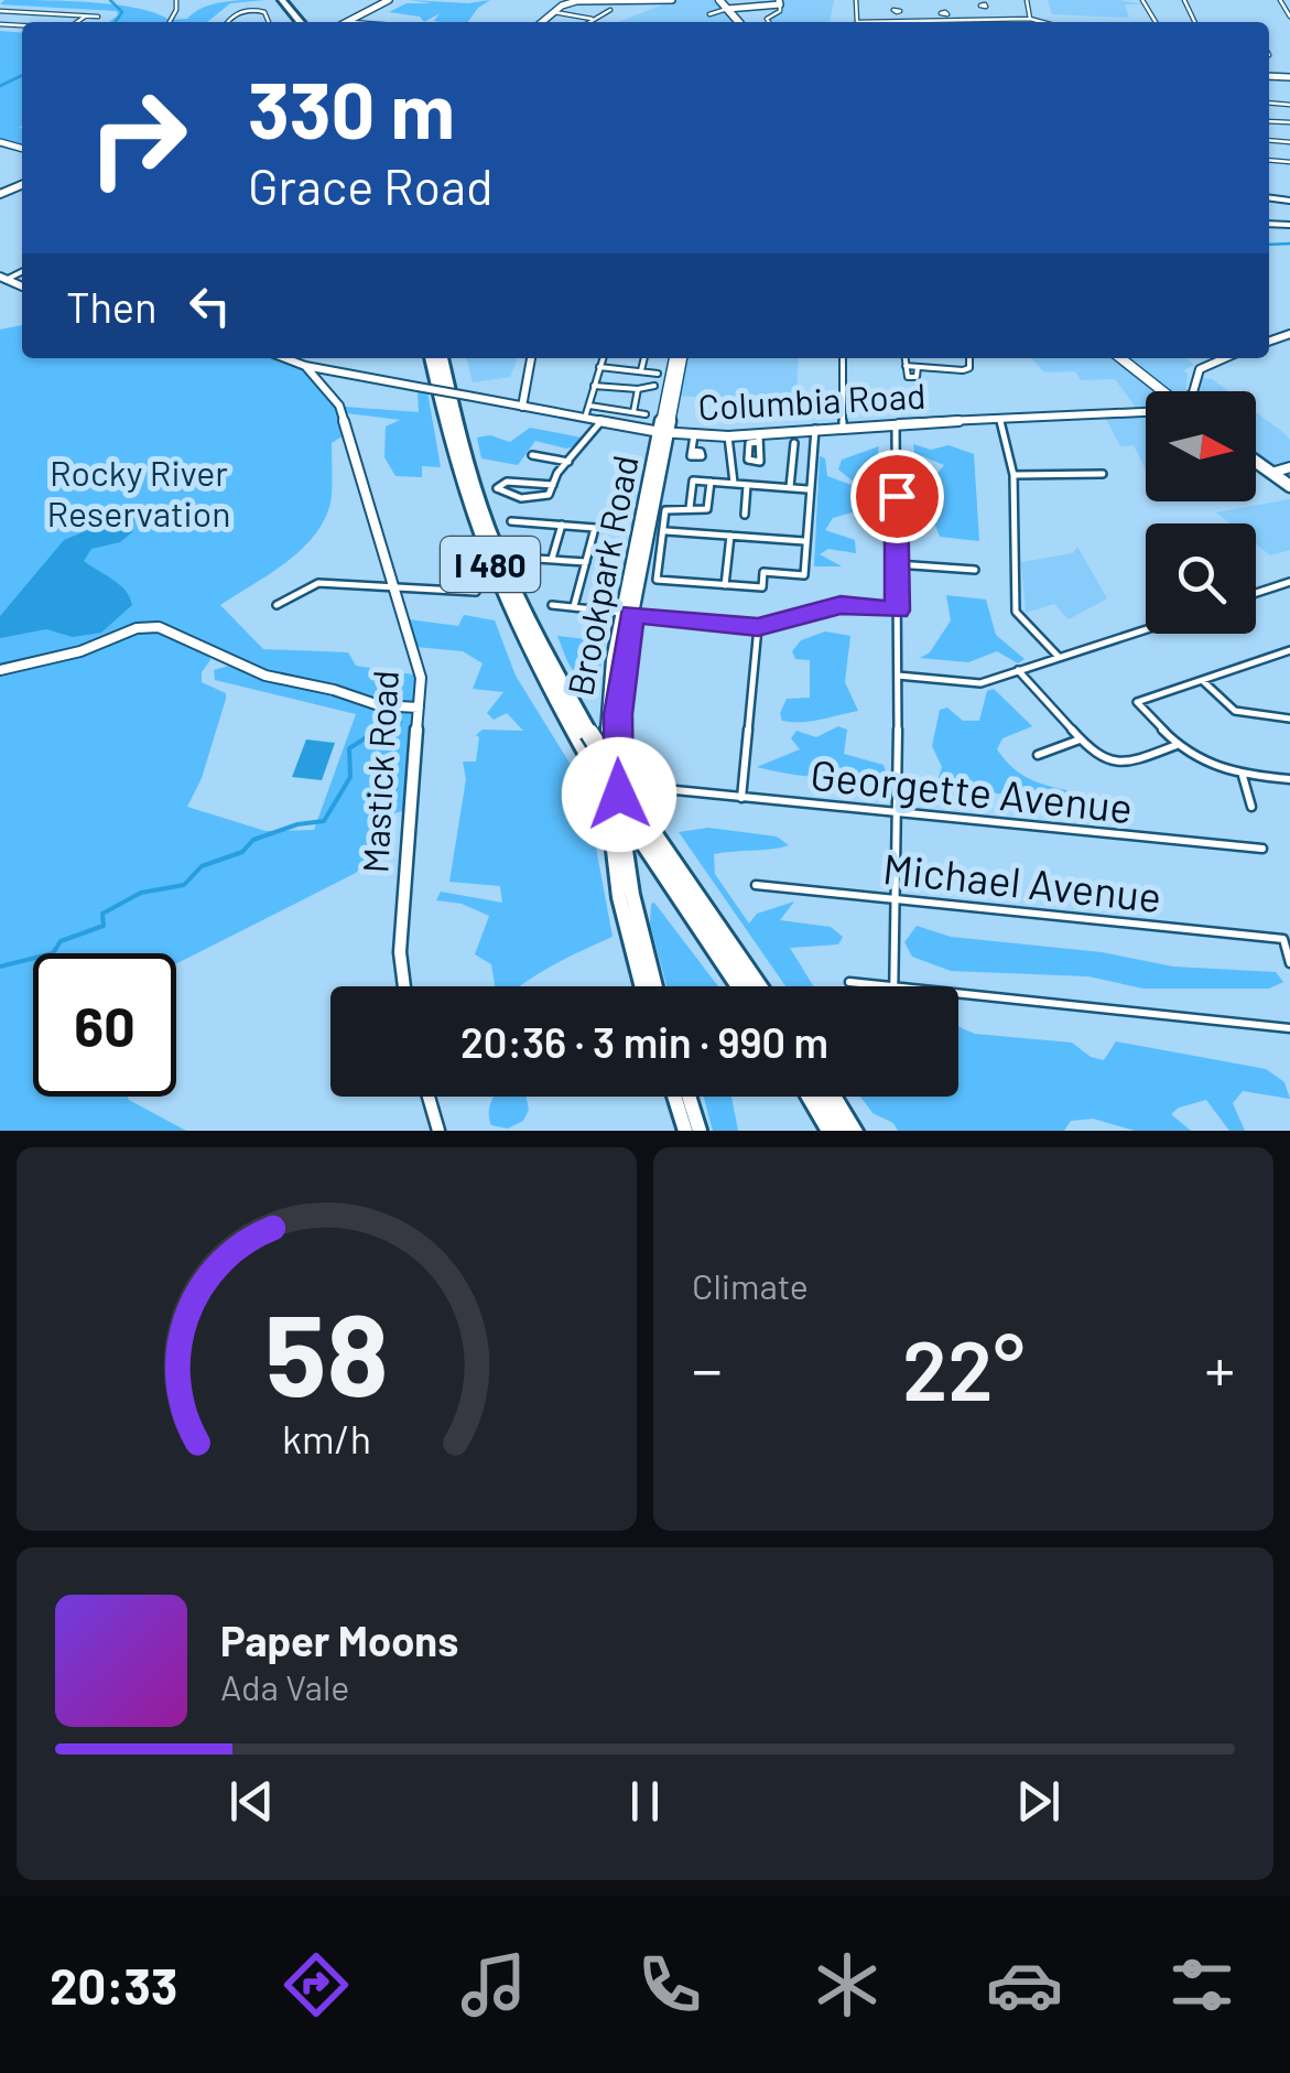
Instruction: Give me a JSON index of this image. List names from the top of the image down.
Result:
{
  "streets": {
    "highway": ["I 480"],
    "main road": ["Brookpark Road"],
    "street": [
      "Columbia Road",
      "Mastick Road",
      "Georgette Avenue",
      "Michael Avenue"
    ]
  },
  "crossings": [
    ["Columbia Road", "Brookpark Road"],
    ["Columbia Road", "Mastick Road"]
  ],
  "parks": ["Rocky River Reservation"],
  "north": "right",
  "page": {
    "turn": ["330 m", "Grace Road"],
    "then": "Then",
    "limit": "60",
    "trip": "20:36 · 3 min · 990 m",
    "tile": "Climate",
    "heat": ["−", "22°", "+"],
    "song": ["Paper Moons", "Ada Vale"],
    "tabs": "20:33",
    "gauge": ["58", "km/h"]
  }
}
